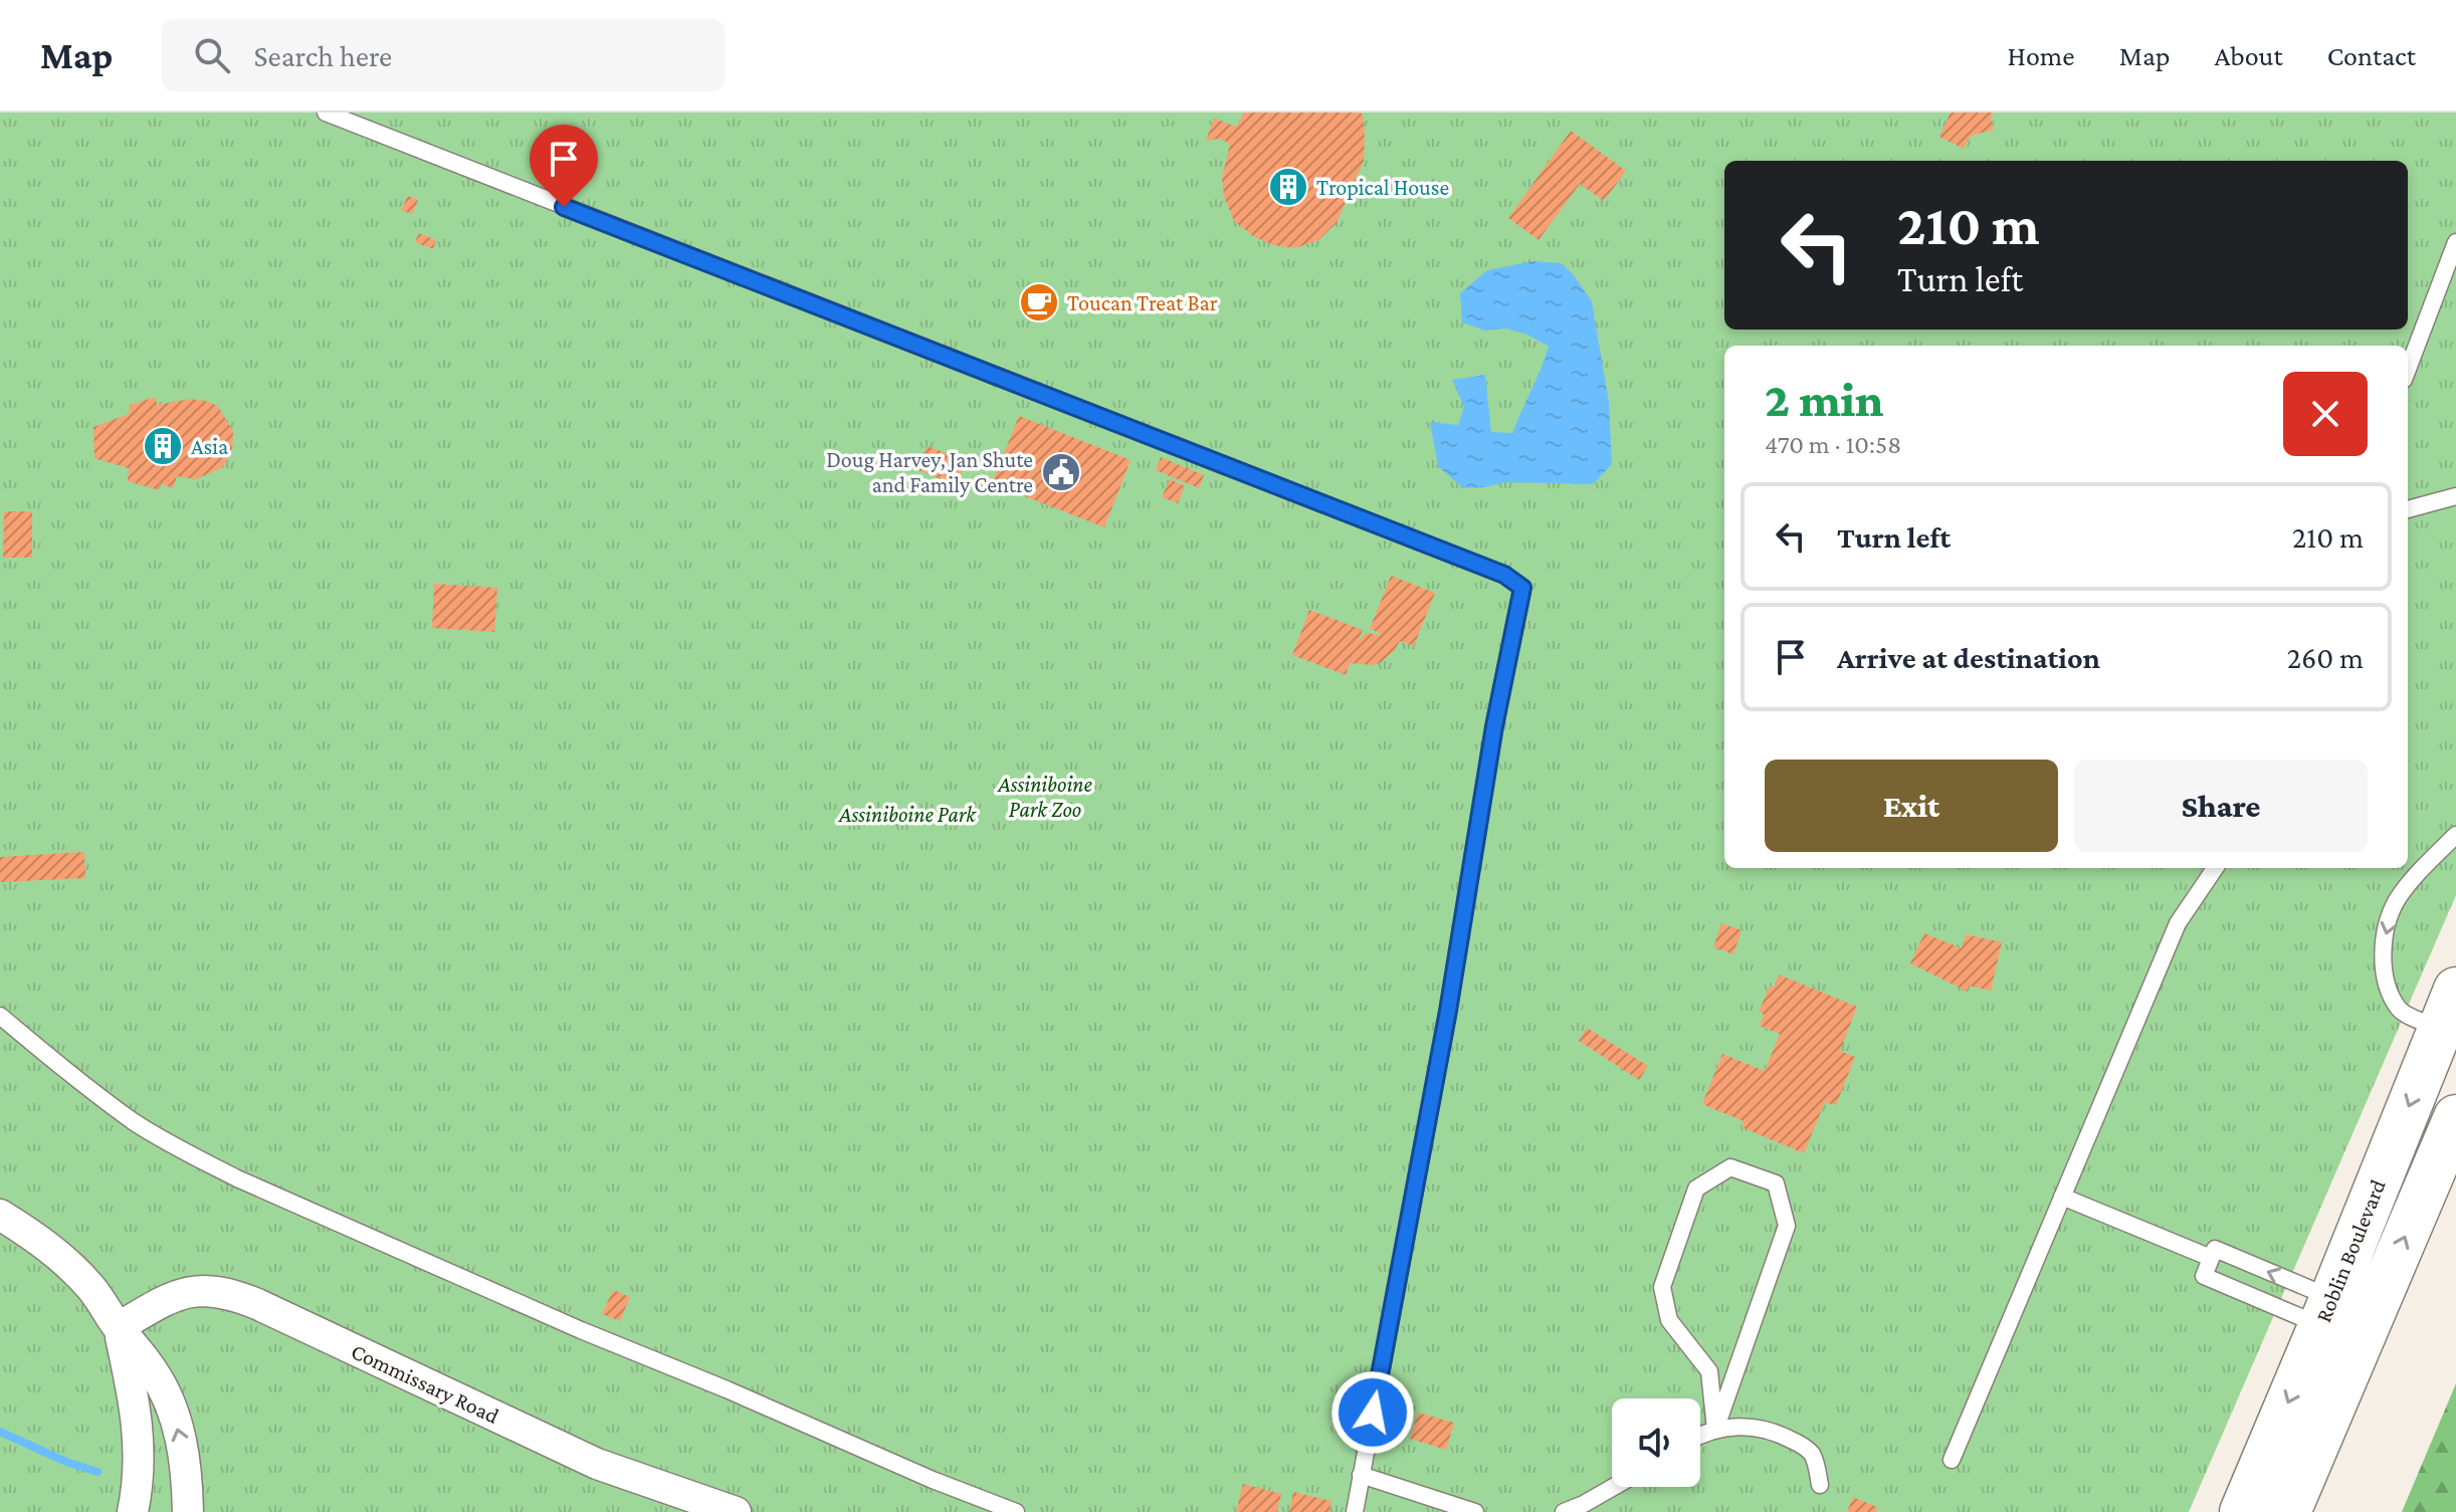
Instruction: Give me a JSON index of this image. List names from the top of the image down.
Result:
{
  "streets": {
    "main road": ["Roblin Boulevard"],
    "street": ["Commissary Road"]
  },
  "parks": ["Assiniboine Park Zoo", "Assiniboine Park"],
  "places": {
    "building": ["Tropical House", "Asia"],
    "cafe": ["Toucan Treat Bar"],
    "public building": ["Doug Harvey, Jan Shute and Family Centre"]
  },
  "page": {
    "header": "Map",
    "search": "Search here",
    "nav": [
      "Home",
      "Map",
      "About",
      "Contact"
    ],
    "turn": ["210 m", "Turn left"],
    "heading": ["2 min", "470 m · 10:58"],
    "list": [
      {
        "name": "Turn left",
        "value": "210 m"
      },
      {
        "name": "Arrive at destination",
        "value": "260 m"
      }
    ],
    "buttons": ["Exit", "Share"]
  }
}
